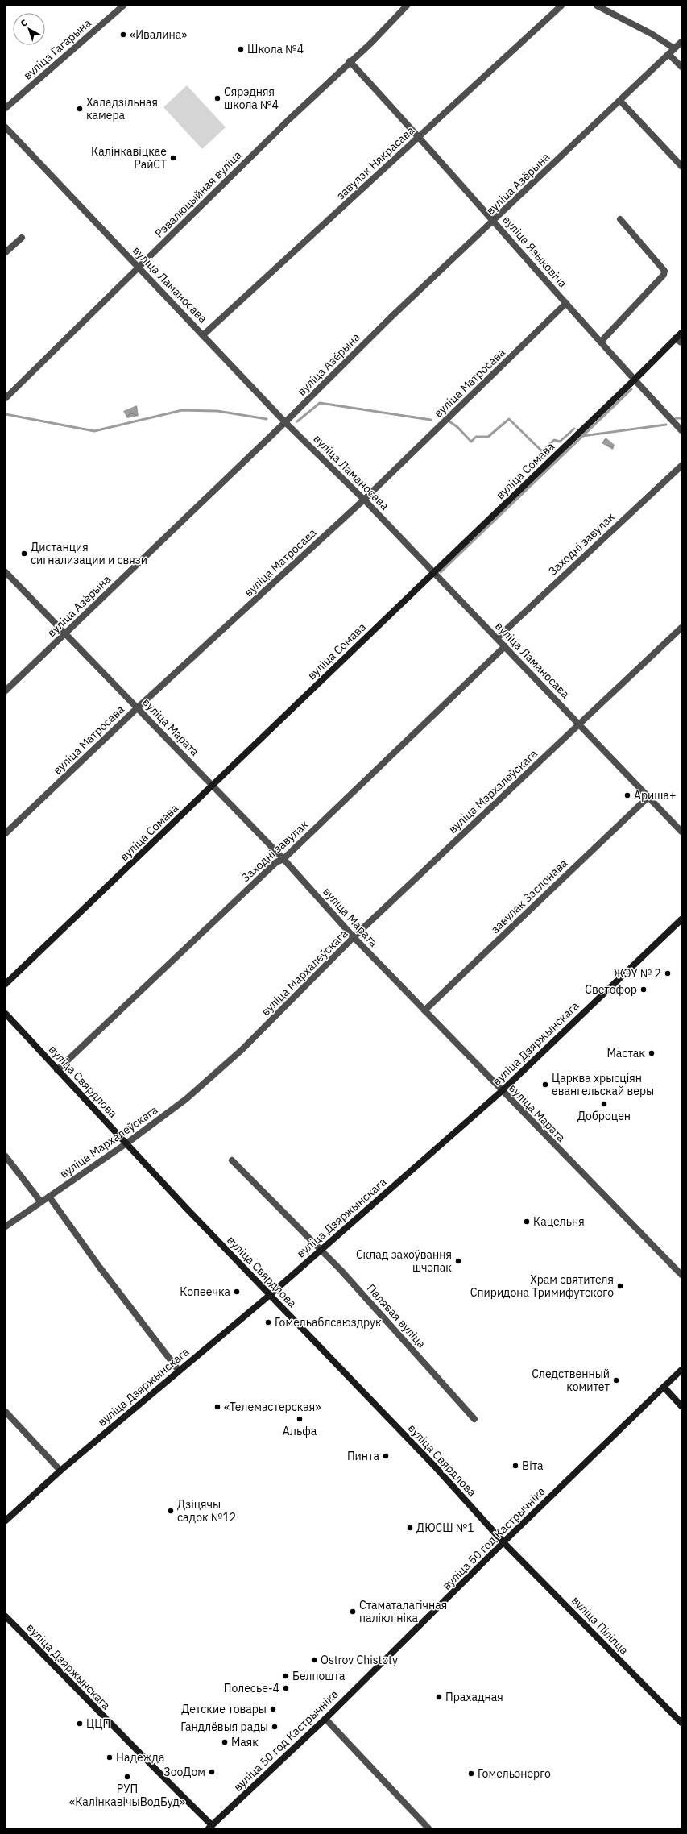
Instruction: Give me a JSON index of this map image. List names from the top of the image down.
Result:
{
  "streets": {
    "street": [
      "вуліца Гагарына",
      "завулак Някрасава",
      "вуліца Азёрына",
      "Рэвалюцыйная вуліца",
      "вуліца Языковіча",
      "вуліца Ламаносава",
      "вуліца Матросава",
      "вуліца Сомава",
      "Заходні завулак",
      "вуліца Марата",
      "вуліца Мархалеўскага",
      "завулак Заслонава",
      "вуліца Дзяржынскага",
      "вуліца Свярдлова",
      "Палявая вуліца",
      "вуліца 50 год Кастрычніка",
      "вуліца Піліпца"
    ]
  },
  "crossings": [
    ["завулак Някрасава", "вуліца Языковіча"],
    ["завулак Някрасава", "вуліца Ламаносава"],
    ["вуліца Азёрына", "вуліца Языковіча"],
    ["вуліца Азёрына", "вуліца Ламаносава"],
    ["вуліца Азёрына", "вуліца Марата"],
    ["Рэвалюцыйная вуліца", "вуліца Языковіча"],
    ["Рэвалюцыйная вуліца", "вуліца Ламаносава"],
    ["вуліца Языковіча", "вуліца Матросава"],
    ["вуліца Языковіча", "вуліца Сомава"],
    ["вуліца Ламаносава", "вуліца Матросава"],
    ["вуліца Ламаносава", "вуліца Сомава"],
    ["вуліца Ламаносава", "Заходні завулак"],
    ["вуліца Ламаносава", "вуліца Мархалеўскага"],
    ["вуліца Ламаносава", "завулак Заслонава"],
    ["вуліца Матросава", "вуліца Марата"],
    ["вуліца Сомава", "вуліца Марата"],
    ["Заходні завулак", "вуліца Марата"],
    ["Заходні завулак", "вуліца Свярдлова"],
    ["вуліца Марата", "вуліца Мархалеўскага"],
    ["вуліца Марата", "завулак Заслонава"],
    ["вуліца Марата", "вуліца Дзяржынскага"],
    ["вуліца Мархалеўскага", "вуліца Свярдлова"],
    ["вуліца Дзяржынскага", "вуліца Свярдлова"],
    ["вуліца Дзяржынскага", "Палявая вуліца"],
    ["вуліца Дзяржынскага", "вуліца 50 год Кастрычніка"],
    ["вуліца Свярдлова", "вуліца 50 год Кастрычніка"],
    ["вуліца Свярдлова", "вуліца Піліпца"],
    ["вуліца 50 год Кастрычніка", "вуліца Піліпца"]
  ],
  "places": [
    "«Ивалина»",
    "Школа №4",
    "Сярэдняя школа №4",
    "Халадзільная камера",
    "Калінкавіцкае РайСТ",
    "Дистанция сигнализации и связи",
    "Ариша+",
    "ЖЭУ № 2",
    "Светофор",
    "Мастак",
    "Царква хрысціян евангельскай веры",
    "Доброцен",
    "Кацельня",
    "Склад захоўвання шчэпак",
    "Храм святителя Спиридона Тримифутского",
    "Копеечка",
    "Гомельаблсаюздрук",
    "Следственный комитет",
    "«Телемастерская»",
    "Альфа",
    "Пинта",
    "Віта",
    "Дзіцячы садок №12",
    "ДЮСШ №1",
    "Стаматалагічная паліклініка",
    "Ostrov Chistoty",
    "Белпошта",
    "Полесье-4",
    "Прахадная",
    "Детские товары",
    "ЦЦП",
    "Гандлёвыя рады",
    "Маяк",
    "Надежда",
    "ЗооДом",
    "Гомельэнерго",
    "РУП «КалінкавічыВодБуд»"
  ],
  "north": "top left"
}
